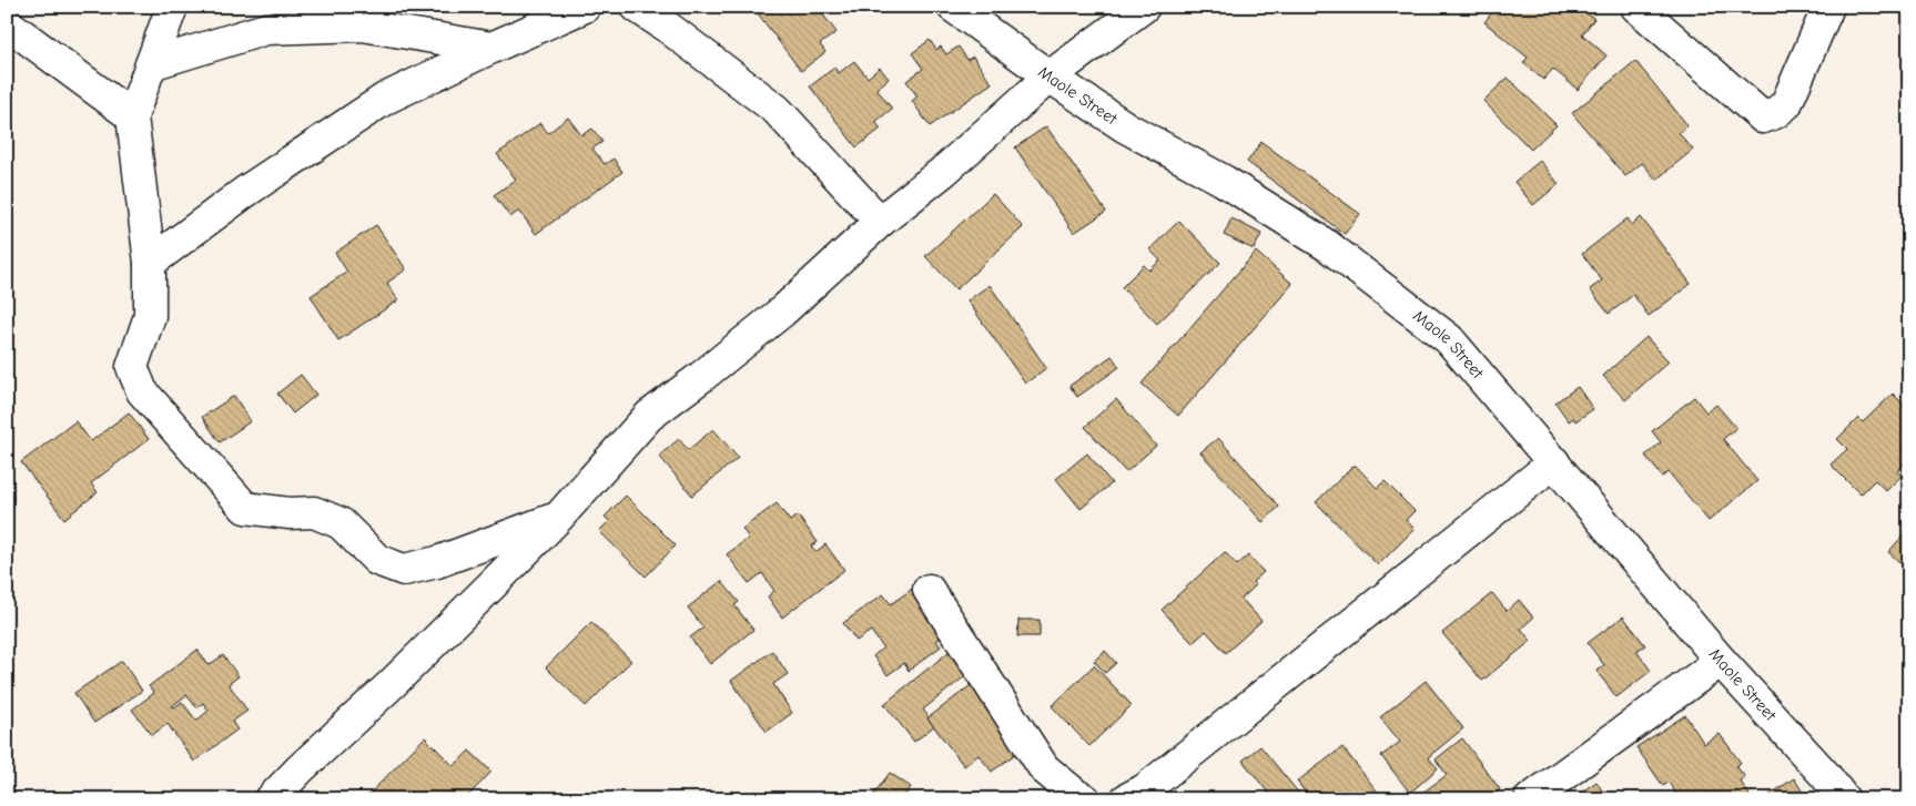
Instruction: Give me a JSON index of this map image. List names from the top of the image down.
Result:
{
  "streets": {
    "street": ["Maole Street"]
  }
}
